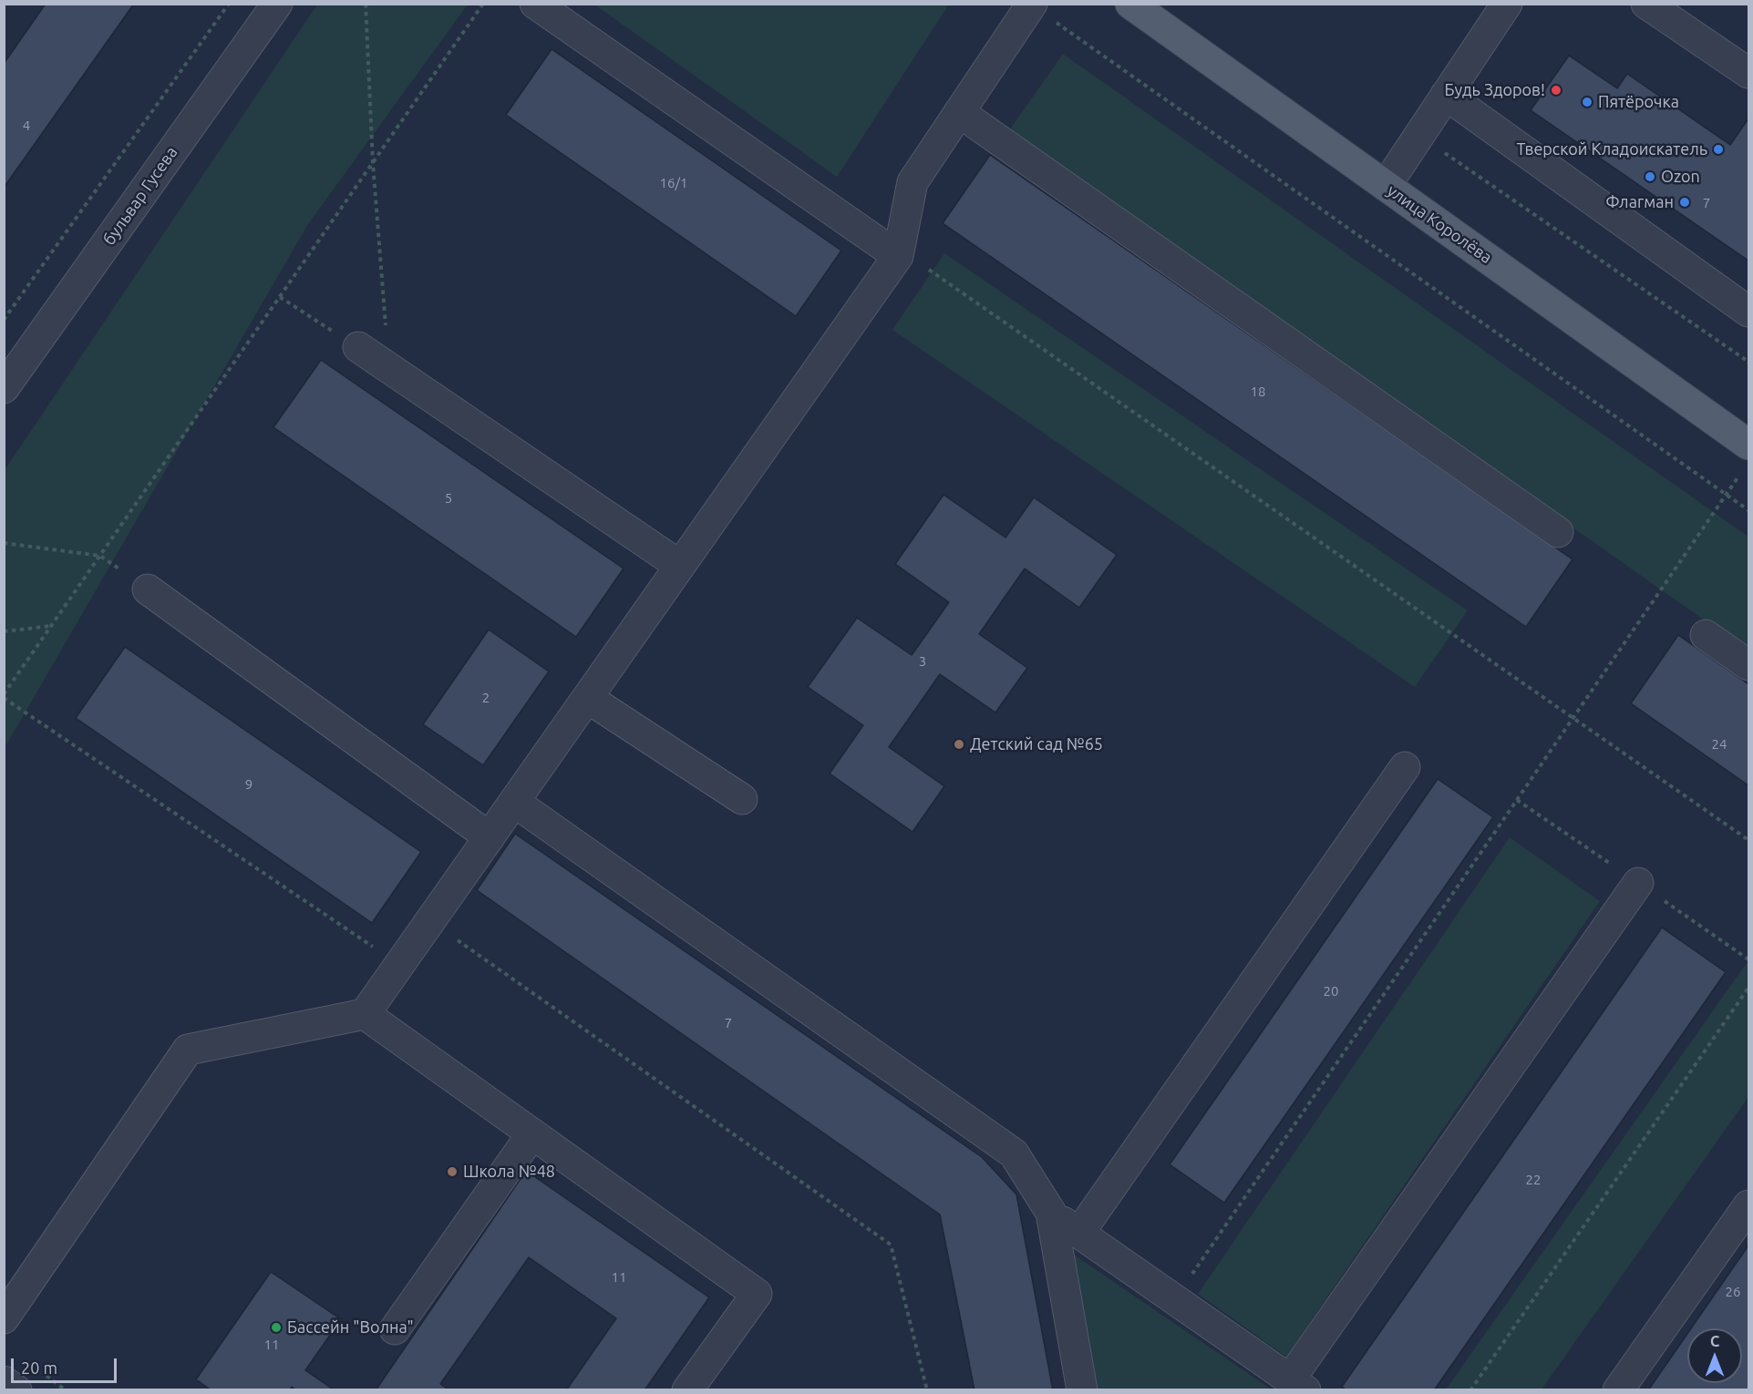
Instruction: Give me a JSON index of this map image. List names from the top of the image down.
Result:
{
  "streets": {
    "main road": ["улица Королёва"],
    "street": ["бульвар Гусева"]
  },
  "places": [
    "Будь Здоров!",
    "Пятёрочка",
    "Тверской Кладоискатель",
    "Ozon",
    "Флагман",
    "Детский сад №65",
    "Школа №48",
    "Бассейн \"Волна\""
  ],
  "house_numbers": [
    "4",
    "16/1",
    "7",
    "18",
    "5",
    "3",
    "2",
    "24",
    "9",
    "20",
    "7",
    "22",
    "11",
    "26",
    "11"
  ],
  "scale_bar": "20 m",
  "north": "top"
}
